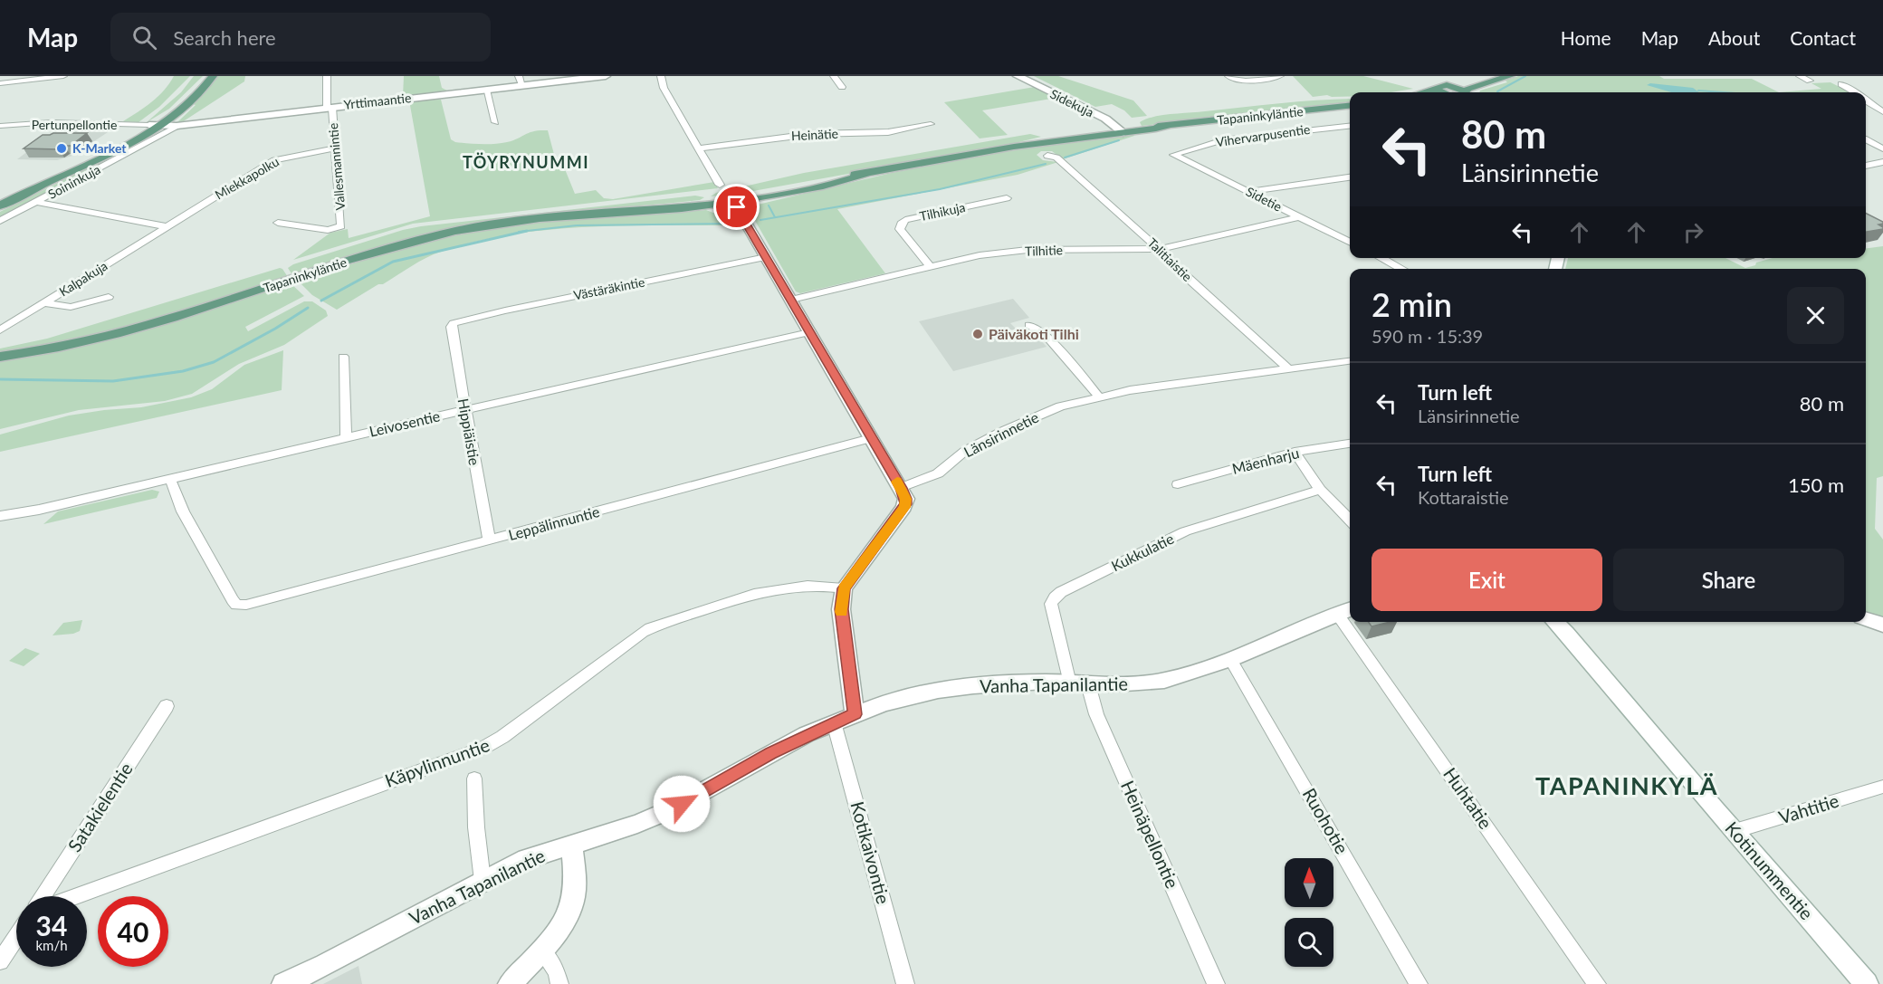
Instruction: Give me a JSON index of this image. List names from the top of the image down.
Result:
{
  "streets": {
    "main road": ["Tapaninkyläntie"],
    "street": [
      "Yrttimaantie",
      "Sidekuja",
      "Pertunpellontie",
      "Heinätie",
      "Vihervarpusentie",
      "Vallesmannintie",
      "Miekkapolku",
      "Soininkuja",
      "Sidetie",
      "Tilhikuja",
      "Tilhitie",
      "Talitiaistie",
      "Kalpakuja",
      "Västäräkintie",
      "Leivosentie",
      "Hippiäistie",
      "Länsirinnetie",
      "Mäenharju",
      "Leppälinnuntie",
      "Kukkulatie",
      "Vanha Tapanilantie",
      "Käpylinnuntie",
      "Huhtatie",
      "Satakielentie",
      "Vahtitie",
      "Ruohotie",
      "Heinäpellontie",
      "Kotikaivontie",
      "Kotinummentie"
    ]
  },
  "crossings": [
    ["Yrttimaantie", "Pertunpellontie"],
    ["Yrttimaantie", "Vallesmannintie"],
    ["Yrttimaantie", "Soininkuja"],
    ["Sidekuja", "Tapaninkyläntie"],
    ["Vihervarpusentie", "Sidetie"],
    ["Vallesmannintie", "Miekkapolku"],
    ["Miekkapolku", "Kalpakuja"],
    ["Sidetie", "Tilhitie"],
    ["Tilhikuja", "Tilhitie"],
    ["Tilhitie", "Talitiaistie"],
    ["Talitiaistie", "Länsirinnetie"],
    ["Västäräkintie", "Hippiäistie"],
    ["Leivosentie", "Hippiäistie"],
    ["Leivosentie", "Leppälinnuntie"],
    ["Hippiäistie", "Leppälinnuntie"],
    ["Kukkulatie", "Vanha Tapanilantie"],
    ["Vanha Tapanilantie", "Ruohotie"],
    ["Vanha Tapanilantie", "Heinäpellontie"],
    ["Vanha Tapanilantie", "Kotikaivontie"],
    ["Vahtitie", "Kotinummentie"]
  ],
  "districts": ["TÖYRYNUMMI", "TAPANINKYLÄ"],
  "places": ["K-Market", "Päiväkoti Tilhi"],
  "north": "top",
  "page": {
    "header": "Map",
    "search": "Search here",
    "nav": [
      "Home",
      "Map",
      "About",
      "Contact"
    ],
    "turn": ["80 m", "Länsirinnetie"],
    "heading": ["2 min", "590 m · 15:39"],
    "list": [
      {
        "name": "Turn left",
        "note": "Länsirinnetie",
        "value": "80 m"
      },
      {
        "name": "Turn left",
        "note": "Kottaraistie",
        "value": "150 m"
      }
    ],
    "buttons": ["Exit", "Share"],
    "speed": "34 km/h",
    "limit": "40"
  }
}
